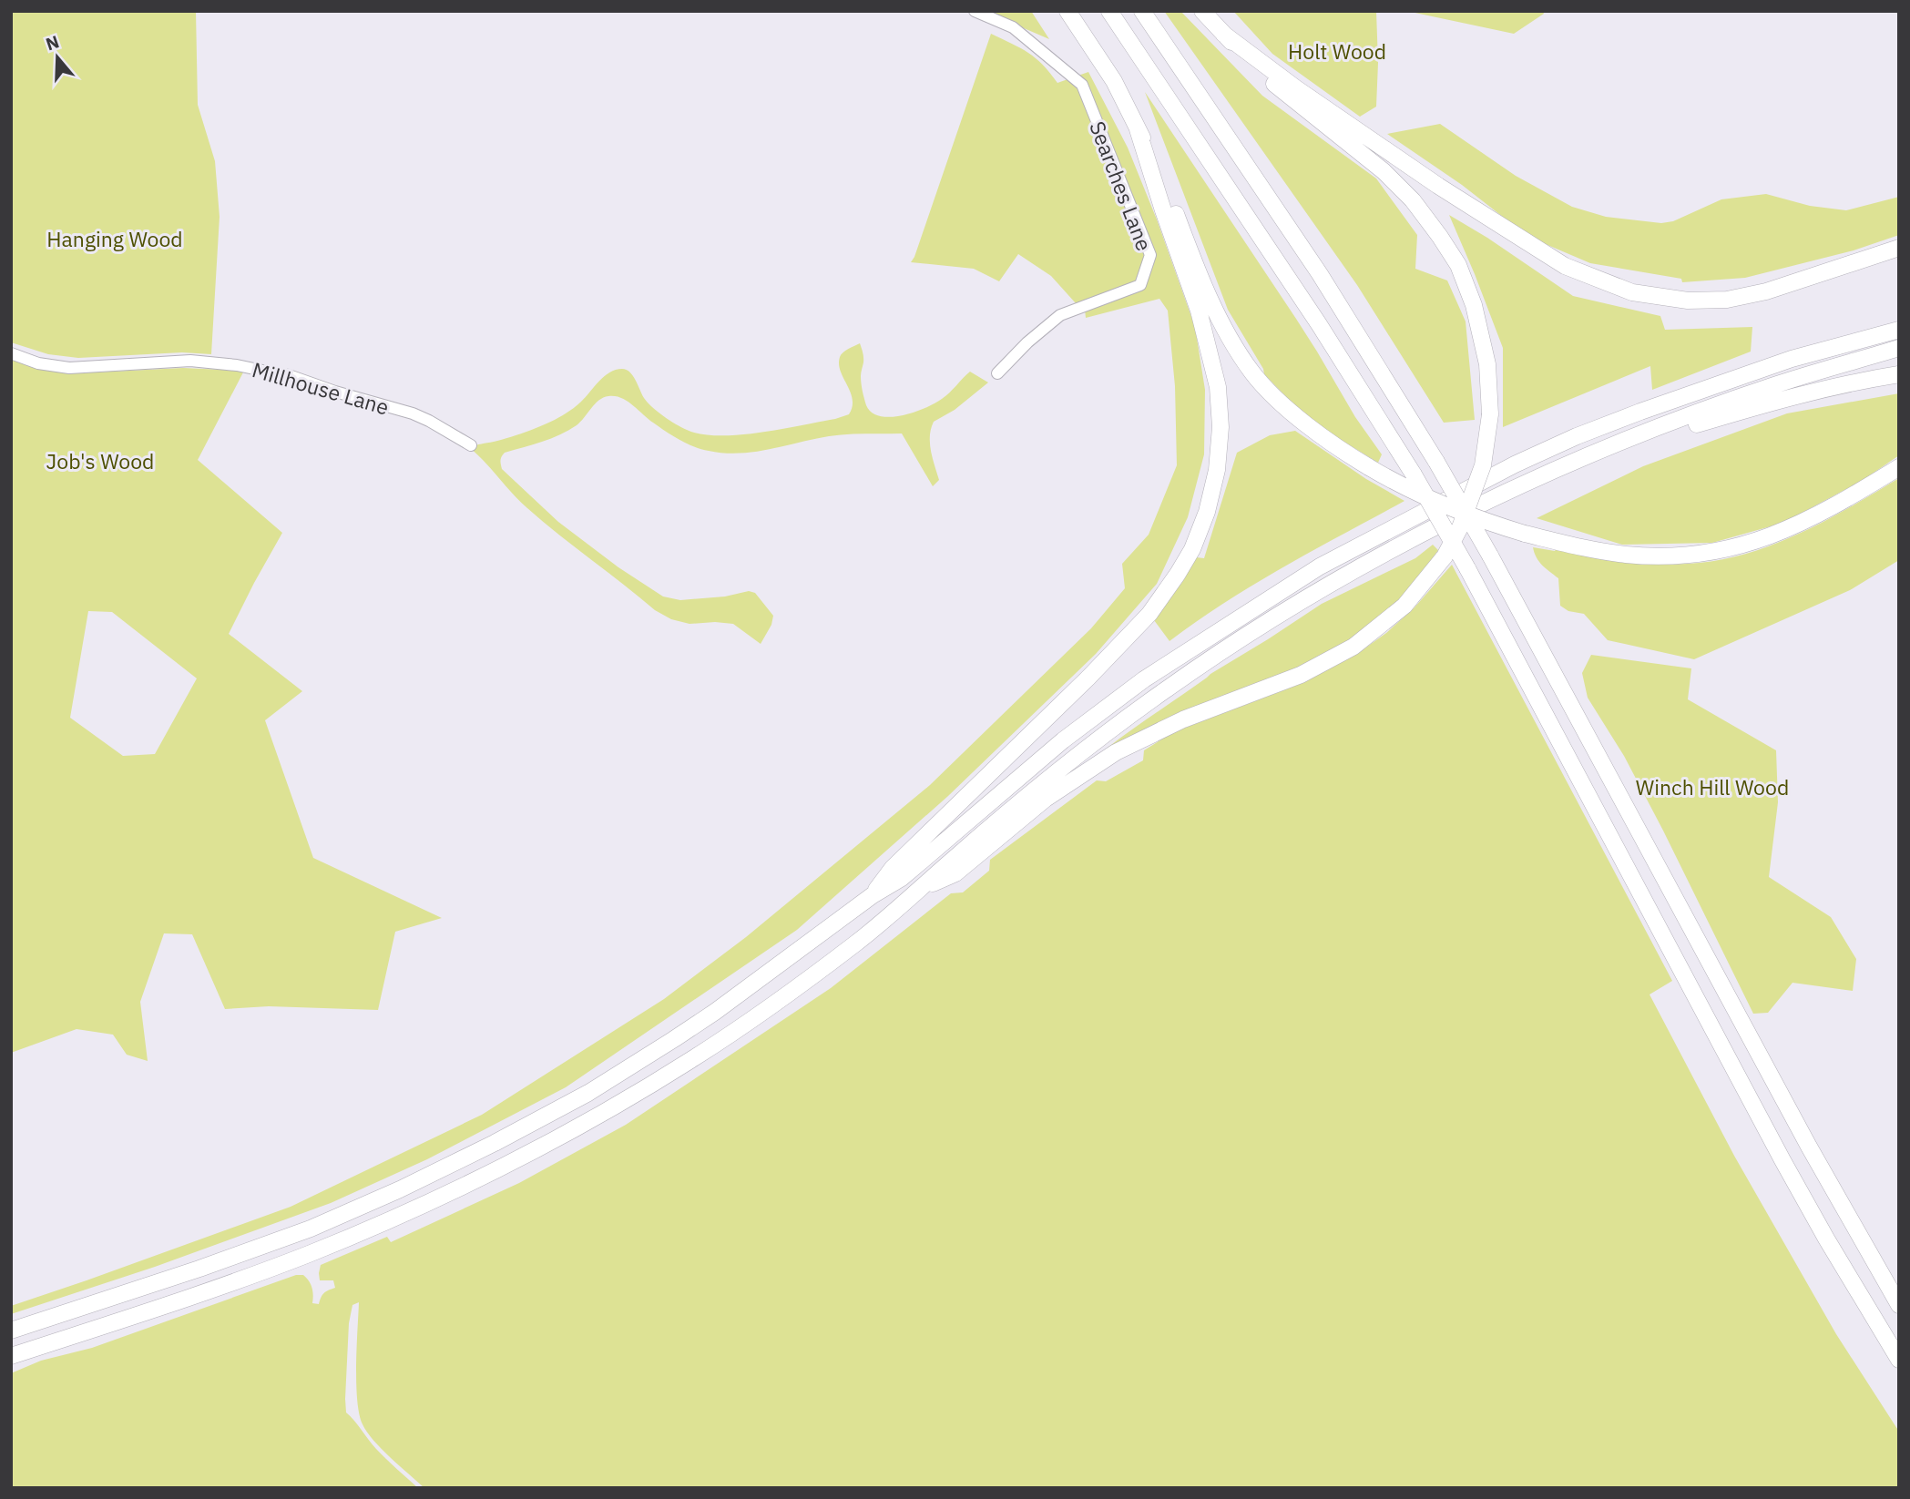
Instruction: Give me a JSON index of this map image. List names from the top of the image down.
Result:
{
  "streets": {
    "street": ["Searches Lane", "Millhouse Lane"]
  },
  "parks": [
    "Holt Wood",
    "Hanging Wood",
    "Job's Wood",
    "Winch Hill Wood"
  ],
  "north": "top"
}
